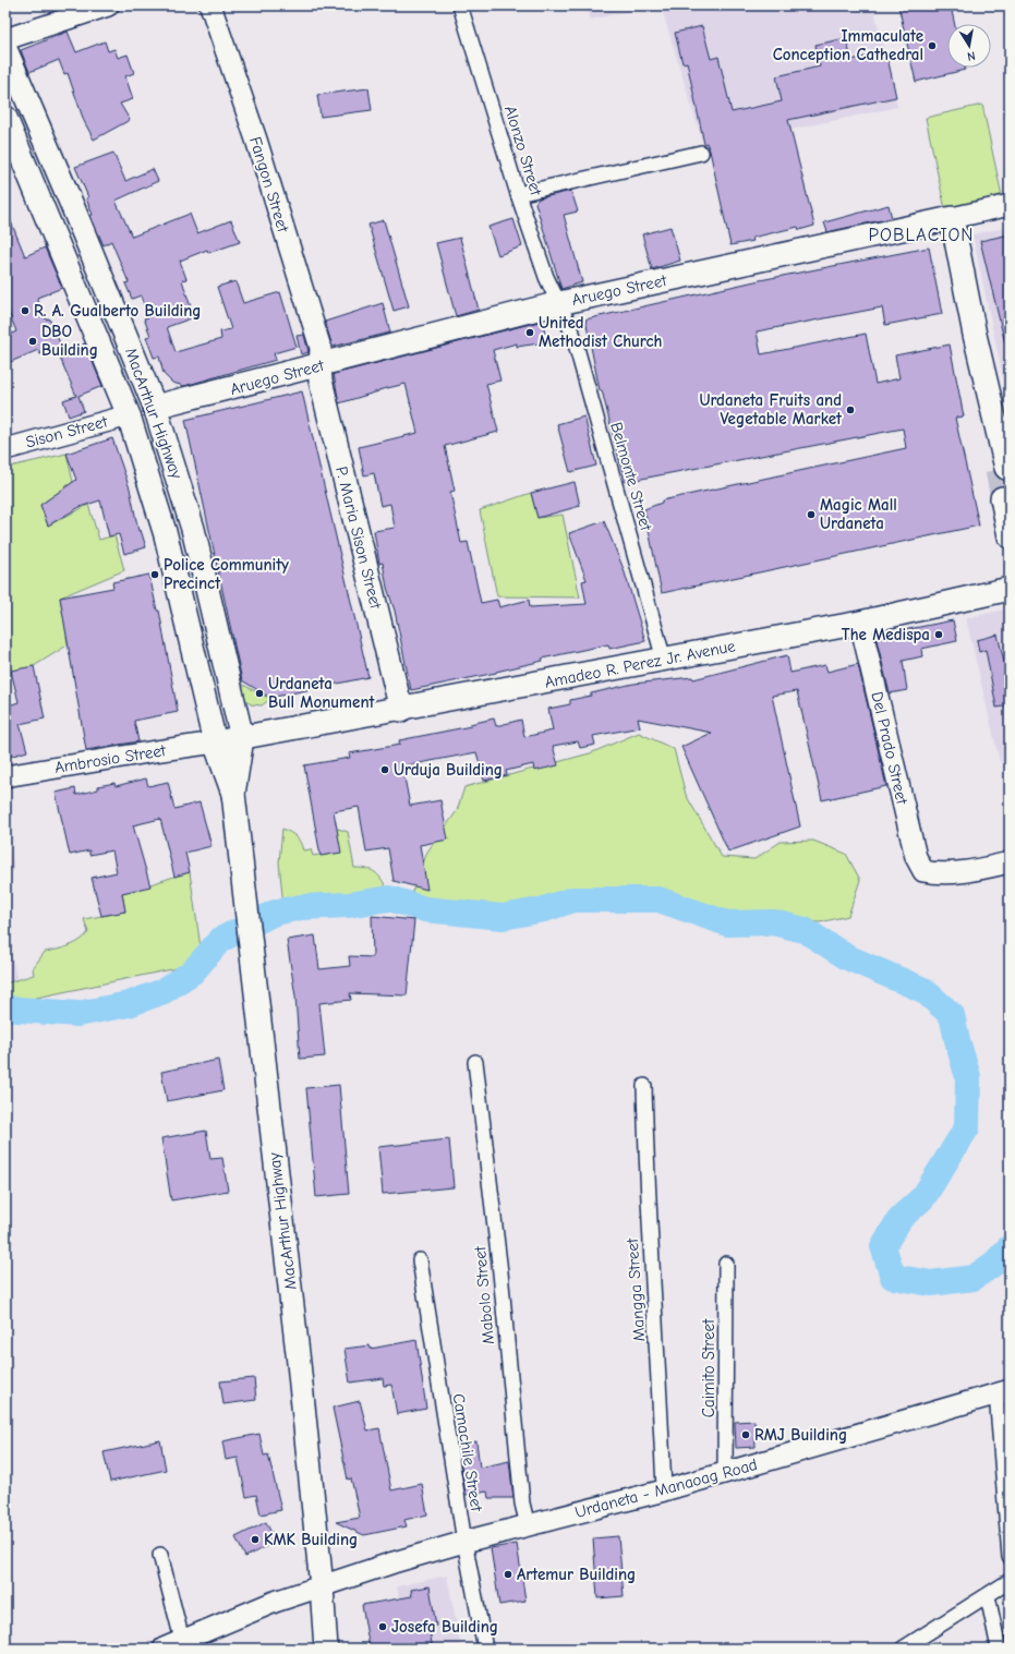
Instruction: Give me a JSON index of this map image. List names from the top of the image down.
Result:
{
  "streets": {
    "main road": [
      "Fangon Street",
      "Aruego Street",
      "MacArthur Highway",
      "Sison Street",
      "P. Maria Sison Street",
      "Amadeo R. Perez Jr. Avenue",
      "Del Prado Street",
      "Ambrosio Street",
      "Urdaneta - Manaoag Road"
    ],
    "street": [
      "Alonzo Street",
      "Belmonte Street",
      "Mangga Street",
      "Mabolo Street",
      "Caimito Street",
      "Camachile Street"
    ]
  },
  "crossings": [
    ["Alonzo Street", "Aruego Street"],
    ["Alonzo Street", "Belmonte Street"],
    ["Fangon Street", "Aruego Street"],
    ["Fangon Street", "P. Maria Sison Street"],
    ["Aruego Street", "MacArthur Highway"],
    ["Aruego Street", "Belmonte Street"],
    ["Aruego Street", "P. Maria Sison Street"],
    ["MacArthur Highway", "Sison Street"],
    ["MacArthur Highway", "Amadeo R. Perez Jr. Avenue"],
    ["MacArthur Highway", "Ambrosio Street"],
    ["MacArthur Highway", "Urdaneta - Manaoag Road"],
    ["Belmonte Street", "Amadeo R. Perez Jr. Avenue"],
    ["P. Maria Sison Street", "Amadeo R. Perez Jr. Avenue"],
    ["Amadeo R. Perez Jr. Avenue", "Del Prado Street"],
    ["Amadeo R. Perez Jr. Avenue", "Ambrosio Street"],
    ["Mangga Street", "Urdaneta - Manaoag Road"],
    ["Mabolo Street", "Urdaneta - Manaoag Road"],
    ["Caimito Street", "Urdaneta - Manaoag Road"],
    ["Camachile Street", "Urdaneta - Manaoag Road"]
  ],
  "districts": ["POBLACION"],
  "places": [
    "Immaculate Conception Cathedral",
    "R. A. Gualberto Building",
    "United Methodist Church",
    "DBO Building",
    "Urdaneta Fruits and Vegetable Market",
    "Magic Mall Urdaneta",
    "Police Community Precinct",
    "The Medispa",
    "Urdaneta Bull Monument",
    "Urduja Building",
    "RMJ Building",
    "KMK Building",
    "Artemur Building",
    "Josefa Building"
  ],
  "north": "bottom"
}
